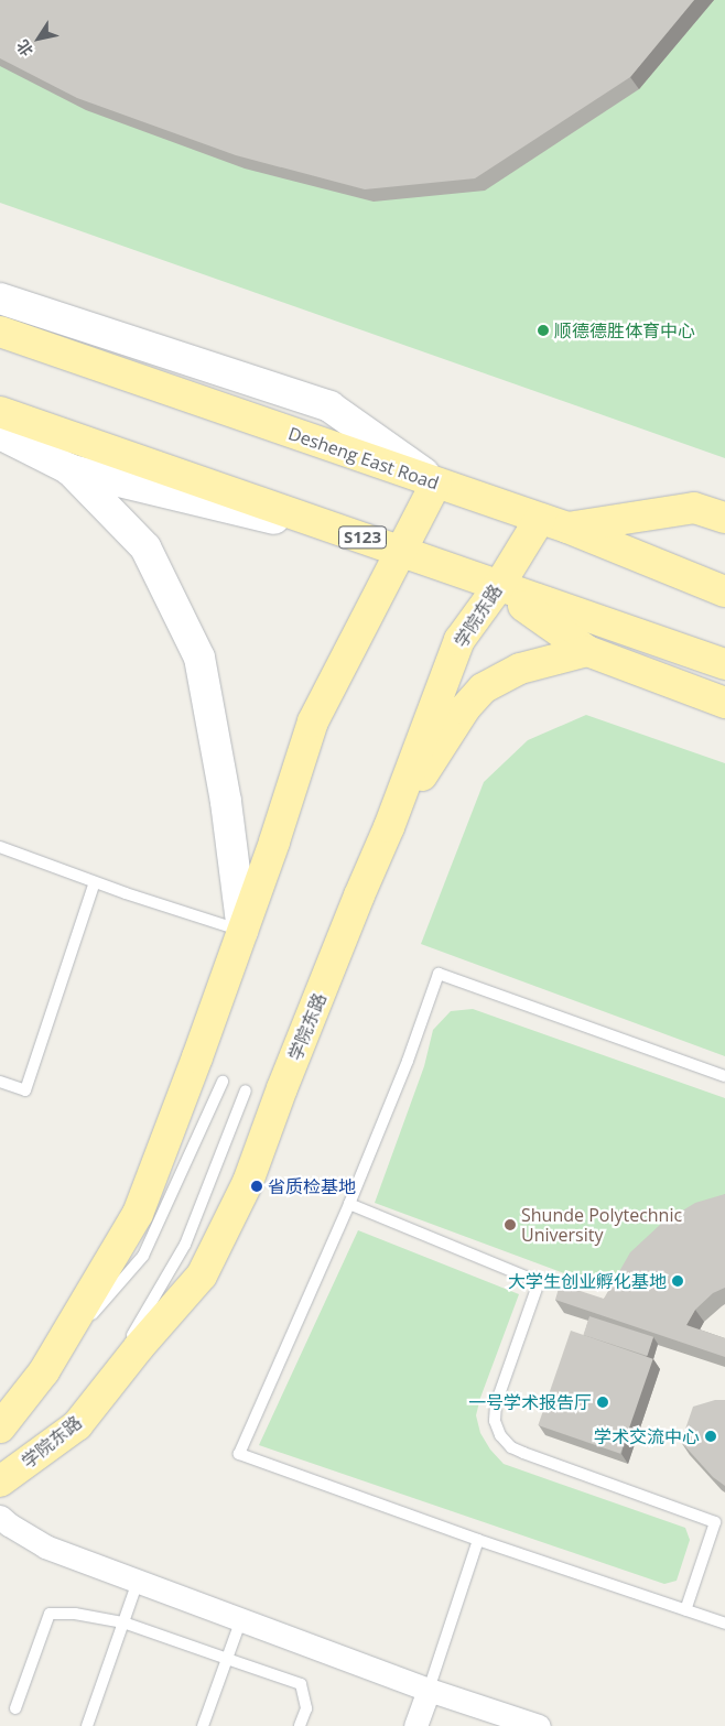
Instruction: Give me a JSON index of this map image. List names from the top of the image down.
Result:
{
  "streets": {
    "main road": ["Desheng East Road", "S123", "学院东路"]
  },
  "crossings": [
    ["Desheng East Road", "学院东路"],
    ["S123", "学院东路"]
  ],
  "places": [
    "顺德德胜体育中心",
    "省质检基地",
    "Shunde Polytechnic University",
    "大学生创业孵化基地",
    "一号学术报告厅",
    "学术交流中心"
  ],
  "north": "bottom left"
}
